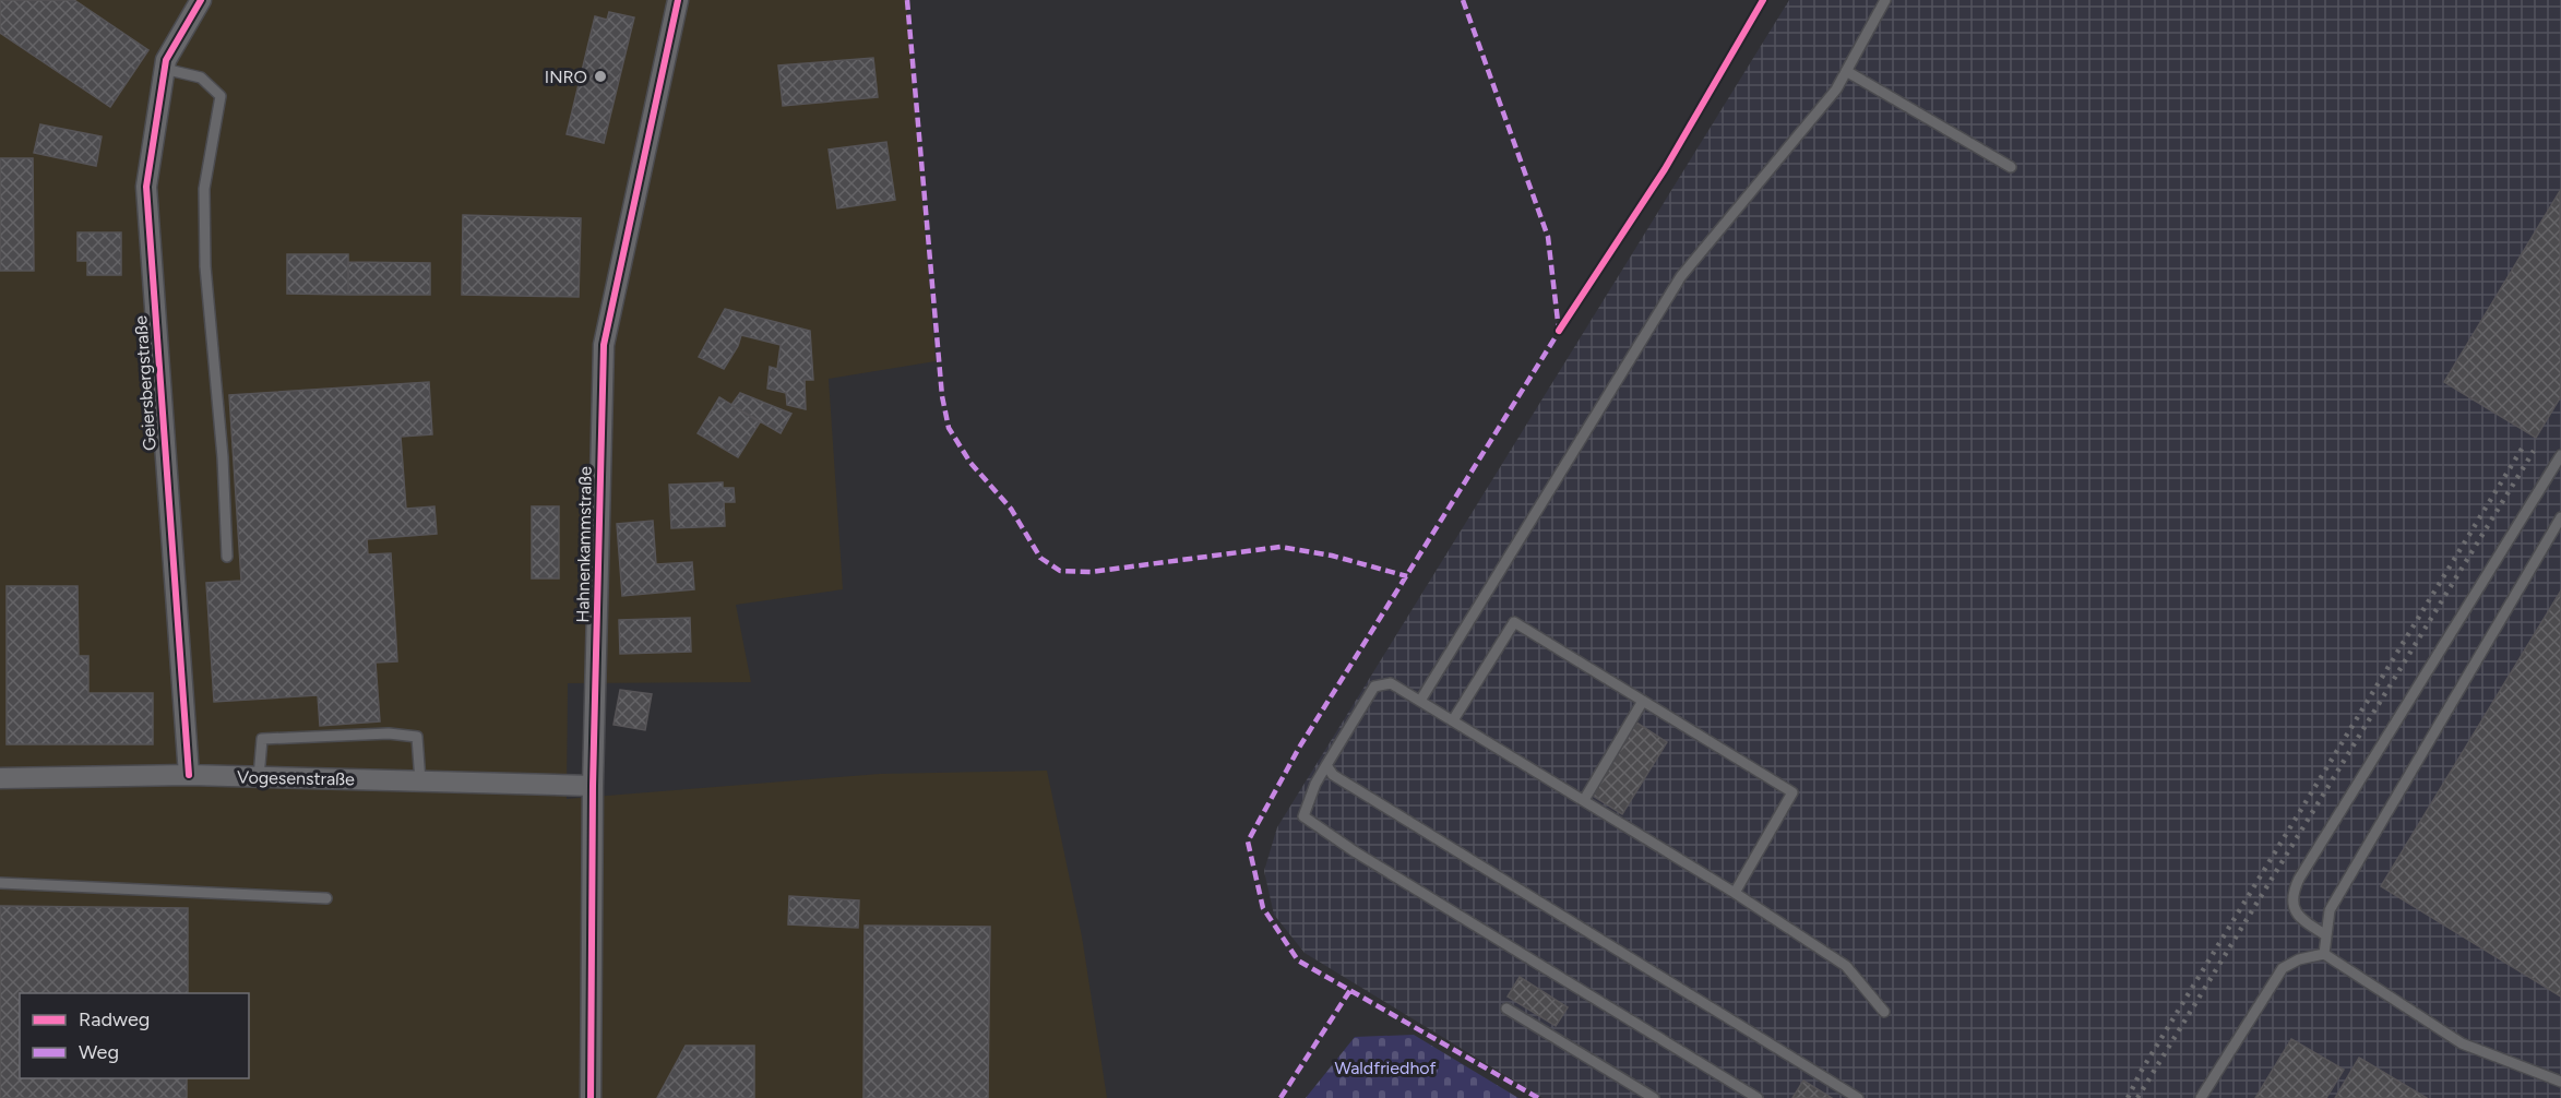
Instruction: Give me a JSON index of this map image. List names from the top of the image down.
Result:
{
  "streets": {
    "street": ["Geiersbergstraße", "Hahnenkammstraße", "Vogesenstraße"]
  },
  "crossings": [
    ["Geiersbergstraße", "Vogesenstraße"],
    ["Hahnenkammstraße", "Vogesenstraße"]
  ],
  "parks": ["Waldfriedhof"],
  "places": ["INRO"],
  "legend": ["Radweg", "Weg"]
}
